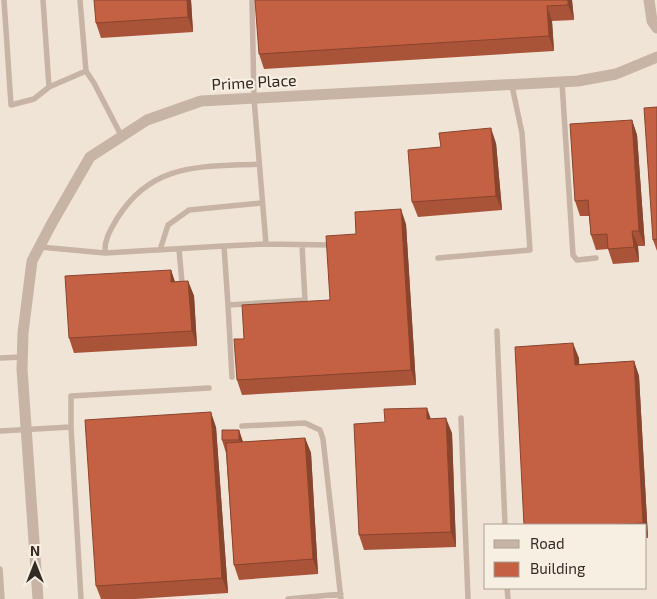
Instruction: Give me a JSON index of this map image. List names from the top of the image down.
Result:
{
  "streets": {
    "street": ["Prime Place"]
  },
  "legend": ["Road", "Building"],
  "north": "top"
}
